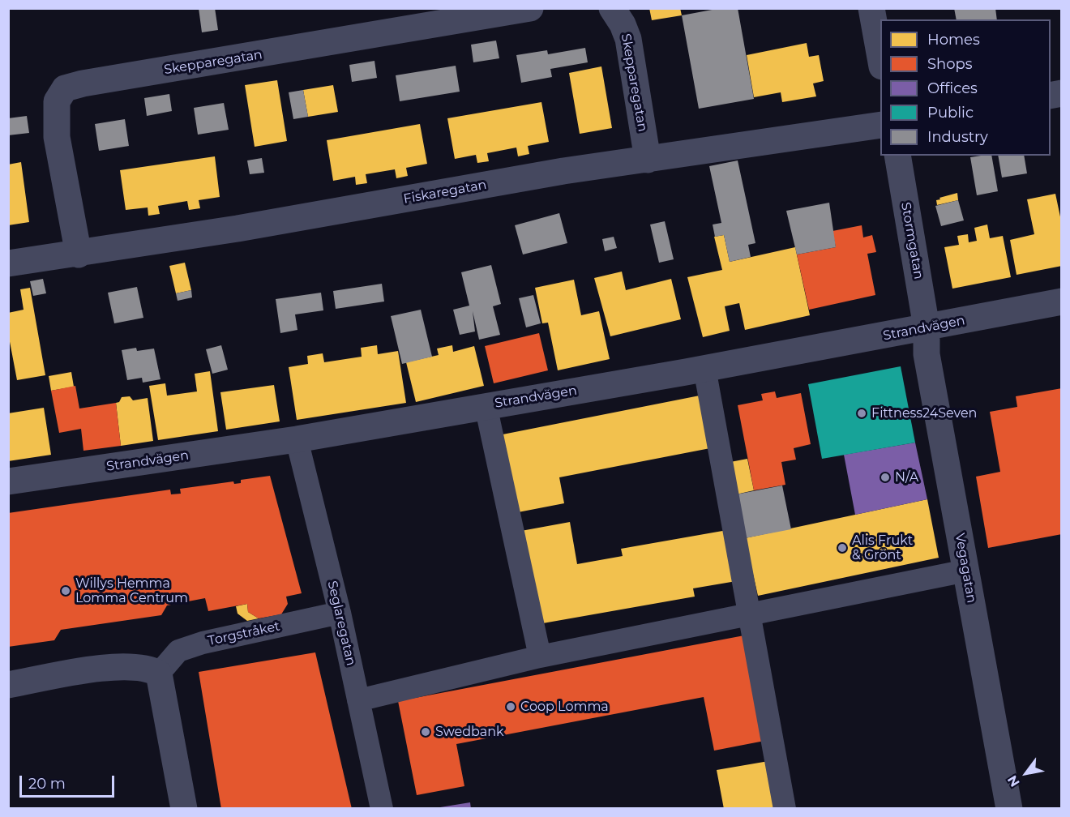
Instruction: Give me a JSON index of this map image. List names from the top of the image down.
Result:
{
  "streets": {
    "street": [
      "Skepparegatan",
      "Fiskaregatan",
      "Stormgatan",
      "Strandvägen",
      "Vegagatan",
      "Seglaregatan",
      "Torgstråket"
    ]
  },
  "crossings": [
    ["Skepparegatan", "Fiskaregatan"],
    ["Stormgatan", "Strandvägen"],
    ["Stormgatan", "Vegagatan"],
    ["Strandvägen", "Vegagatan"],
    ["Strandvägen", "Seglaregatan"],
    ["Seglaregatan", "Torgstråket"]
  ],
  "places": [
    "Fittness24Seven",
    "N/A",
    "Alis Frukt & Grönt",
    "Willys Hemma Lomma Centrum",
    "Coop Lomma",
    "Swedbank"
  ],
  "legend": [
    "Homes",
    "Shops",
    "Offices",
    "Public",
    "Industry"
  ],
  "scale_bar": "20 m",
  "north": "bottom left"
}
